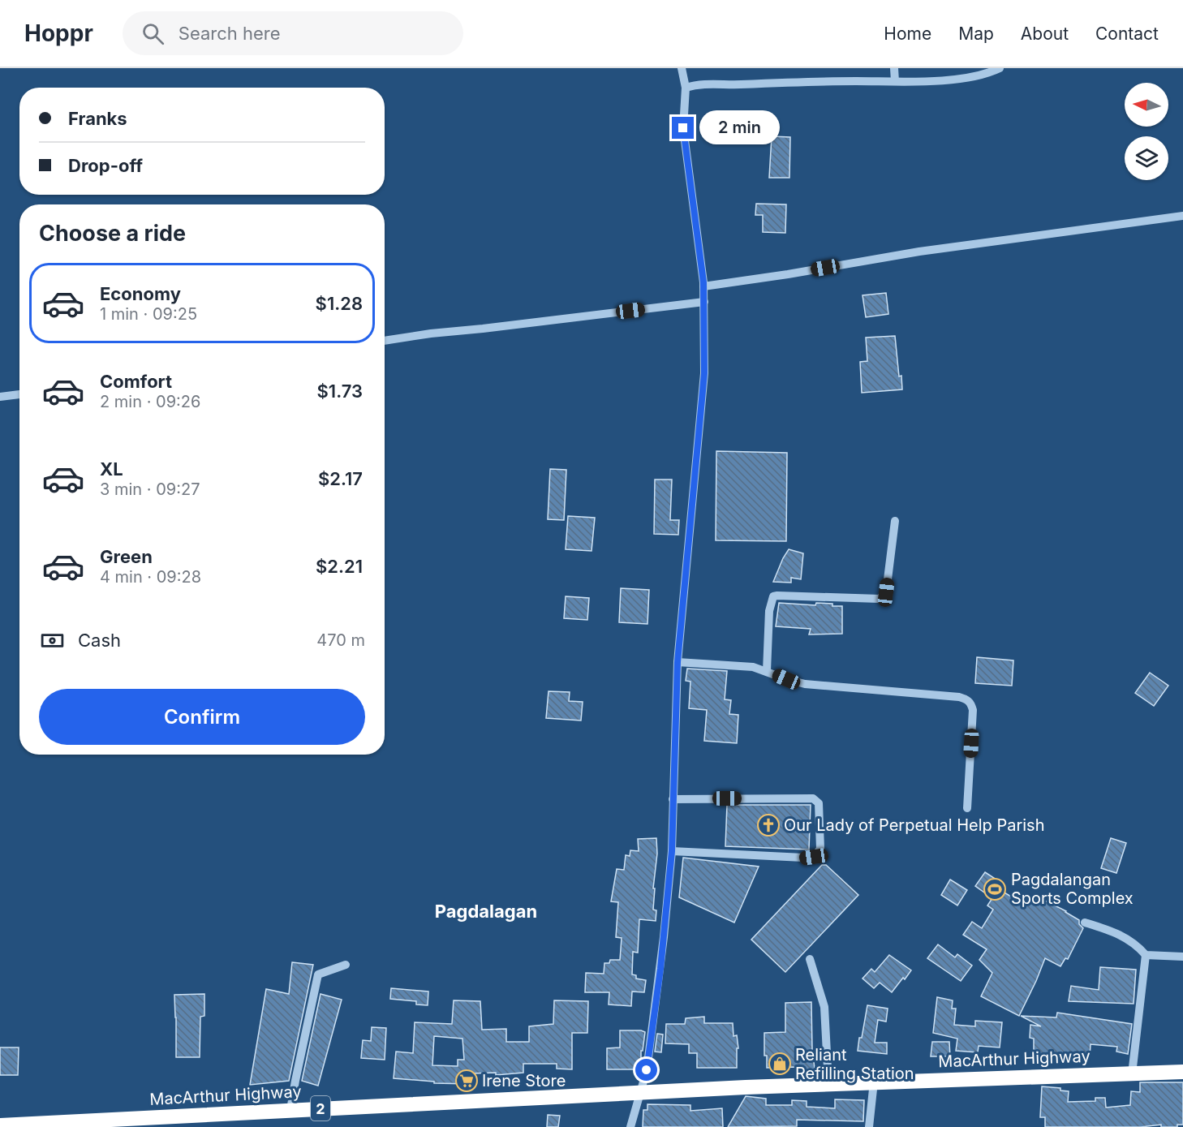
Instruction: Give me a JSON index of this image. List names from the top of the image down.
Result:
{
  "streets": {
    "highway": ["MacArthur Highway", "2"]
  },
  "districts": ["Pagdalagan"],
  "places": {
    "church": ["Our Lady of Perpetual Help Parish"],
    "sports": ["Pagdalangan Sports Complex"],
    "shop": ["Reliant Refilling Station"],
    "supermarket": ["Irene Store"]
  },
  "north": "left",
  "page": {
    "header": "Hoppr",
    "search": "Search here",
    "nav": [
      "Home",
      "Map",
      "About",
      "Contact"
    ],
    "banner": ["Franks", "Drop-off"],
    "bubble": "2 min",
    "heading": "Choose a ride",
    "list": [
      {
        "name": "Economy",
        "note": "1 min · 09:25",
        "value": "$1.28"
      },
      {
        "name": "Comfort",
        "note": "2 min · 09:26",
        "value": "$1.73"
      },
      {
        "name": "XL",
        "note": "3 min · 09:27",
        "value": "$2.17"
      },
      {
        "name": "Green",
        "note": "4 min · 09:28",
        "value": "$2.21"
      }
    ],
    "pay": ["Cash", "470 m"],
    "buttons": "Confirm"
  }
}
